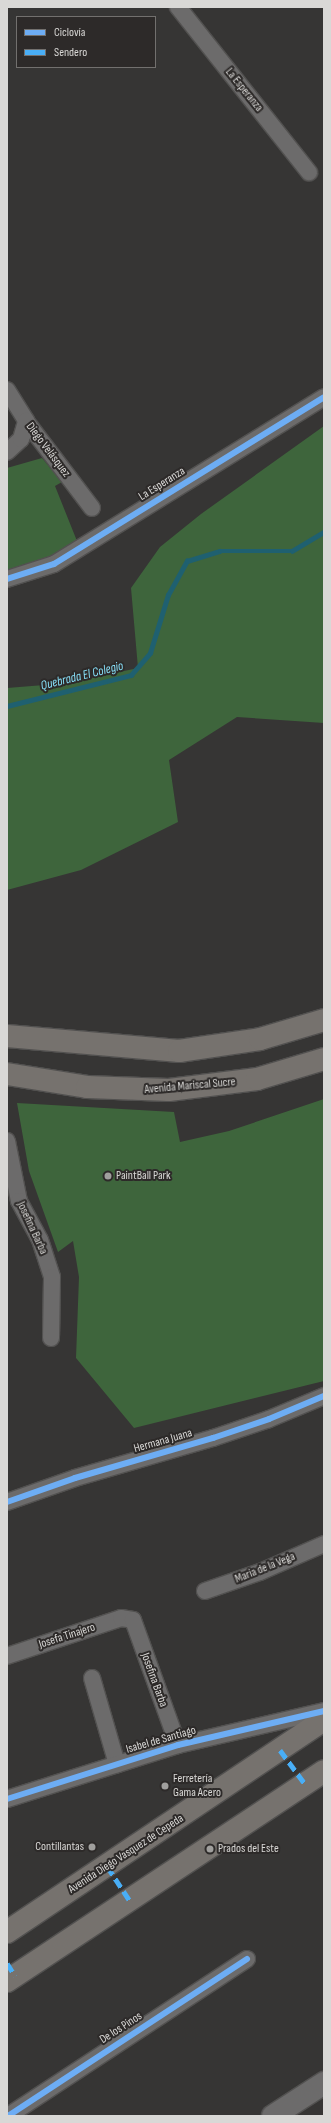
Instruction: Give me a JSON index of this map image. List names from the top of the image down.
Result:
{
  "streets": {
    "main road": ["Avenida Mariscal Sucre", "Avenida Diego Vasquez de Cepeda"],
    "street": [
      "La Esperanza",
      "Diego Velásquez",
      "Josefina Barba",
      "Hermana Juana",
      "Maria de la Vega",
      "Josefa Tinajero",
      "Isabel de Santiago",
      "De los Pinos"
    ]
  },
  "crossings": [
    ["Josefina Barba", "Josefa Tinajero"],
    ["Josefina Barba", "Isabel de Santiago"]
  ],
  "water": ["Quebrada El Colegio"],
  "places": [
    "PaintBall Park",
    "Ferretería Gama Acero",
    "Contillantas",
    "Prados del Este"
  ],
  "legend": ["Ciclovía", "Sendero"]
}
